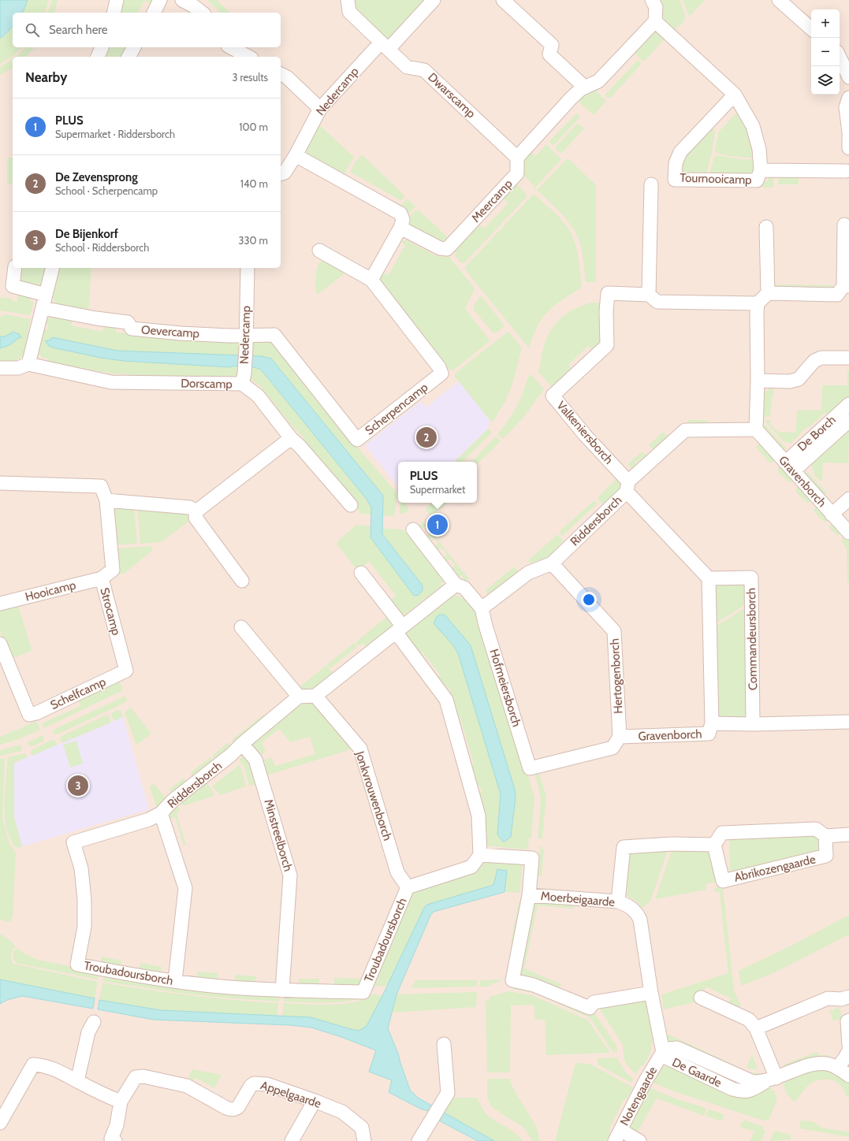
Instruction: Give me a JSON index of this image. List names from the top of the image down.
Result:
{
  "streets": {
    "street": [
      "Nedercamp",
      "Dwarscamp",
      "Tournooicamp",
      "Meercamp",
      "Oevercamp",
      "Dorscamp",
      "Scherpencamp",
      "Valkeniersborch",
      "De Borch",
      "Gravenborch",
      "Riddersborch",
      "Hooicamp",
      "Strocamp",
      "Commandeursborch",
      "Hertogenborch",
      "Hofmeiersborch",
      "Schelfcamp",
      "Jonkvrouwenborch",
      "Minstreelborch",
      "Abrikozengaarde",
      "Moerbeigaarde",
      "Troubadoursborch",
      "De Gaarde",
      "Appelgaarde",
      "Notengaarde"
    ]
  },
  "crossings": [
    ["Nedercamp", "Dwarscamp"],
    ["Nedercamp", "Oevercamp"],
    ["Nedercamp", "Dorscamp"],
    ["Nedercamp", "Scherpencamp"],
    ["Dwarscamp", "Meercamp"],
    ["Oevercamp", "Scherpencamp"],
    ["Valkeniersborch", "Riddersborch"],
    ["De Borch", "Gravenborch"],
    ["Gravenborch", "Riddersborch"],
    ["Gravenborch", "Commandeursborch"],
    ["Gravenborch", "Hertogenborch"],
    ["Gravenborch", "Hofmeiersborch"],
    ["Riddersborch", "Hertogenborch"],
    ["Riddersborch", "Hofmeiersborch"],
    ["Riddersborch", "Minstreelborch"],
    ["Riddersborch", "Troubadoursborch"],
    ["Hooicamp", "Strocamp"],
    ["Strocamp", "Schelfcamp"],
    ["Hertogenborch", "Hofmeiersborch"],
    ["Jonkvrouwenborch", "Troubadoursborch"],
    ["Minstreelborch", "Troubadoursborch"],
    ["Moerbeigaarde", "Troubadoursborch"],
    ["Moerbeigaarde", "De Gaarde"],
    ["Moerbeigaarde", "Notengaarde"],
    ["De Gaarde", "Notengaarde"]
  ],
  "page": {
    "map_buttons": ["+", "−"],
    "search": "Search here",
    "heading": ["Nearby", "3 results"],
    "list": [
      {
        "mark": "1",
        "name": "PLUS",
        "note": "Supermarket · Riddersborch",
        "value": "100 m"
      },
      {
        "mark": "2",
        "name": "De Zevensprong",
        "note": "School · Scherpencamp",
        "value": "140 m"
      },
      {
        "mark": "3",
        "name": "De Bijenkorf",
        "note": "School · Riddersborch",
        "value": "330 m"
      }
    ],
    "pins": ["2", "1", "3"],
    "popup": ["PLUS", "Supermarket"]
  }
}
